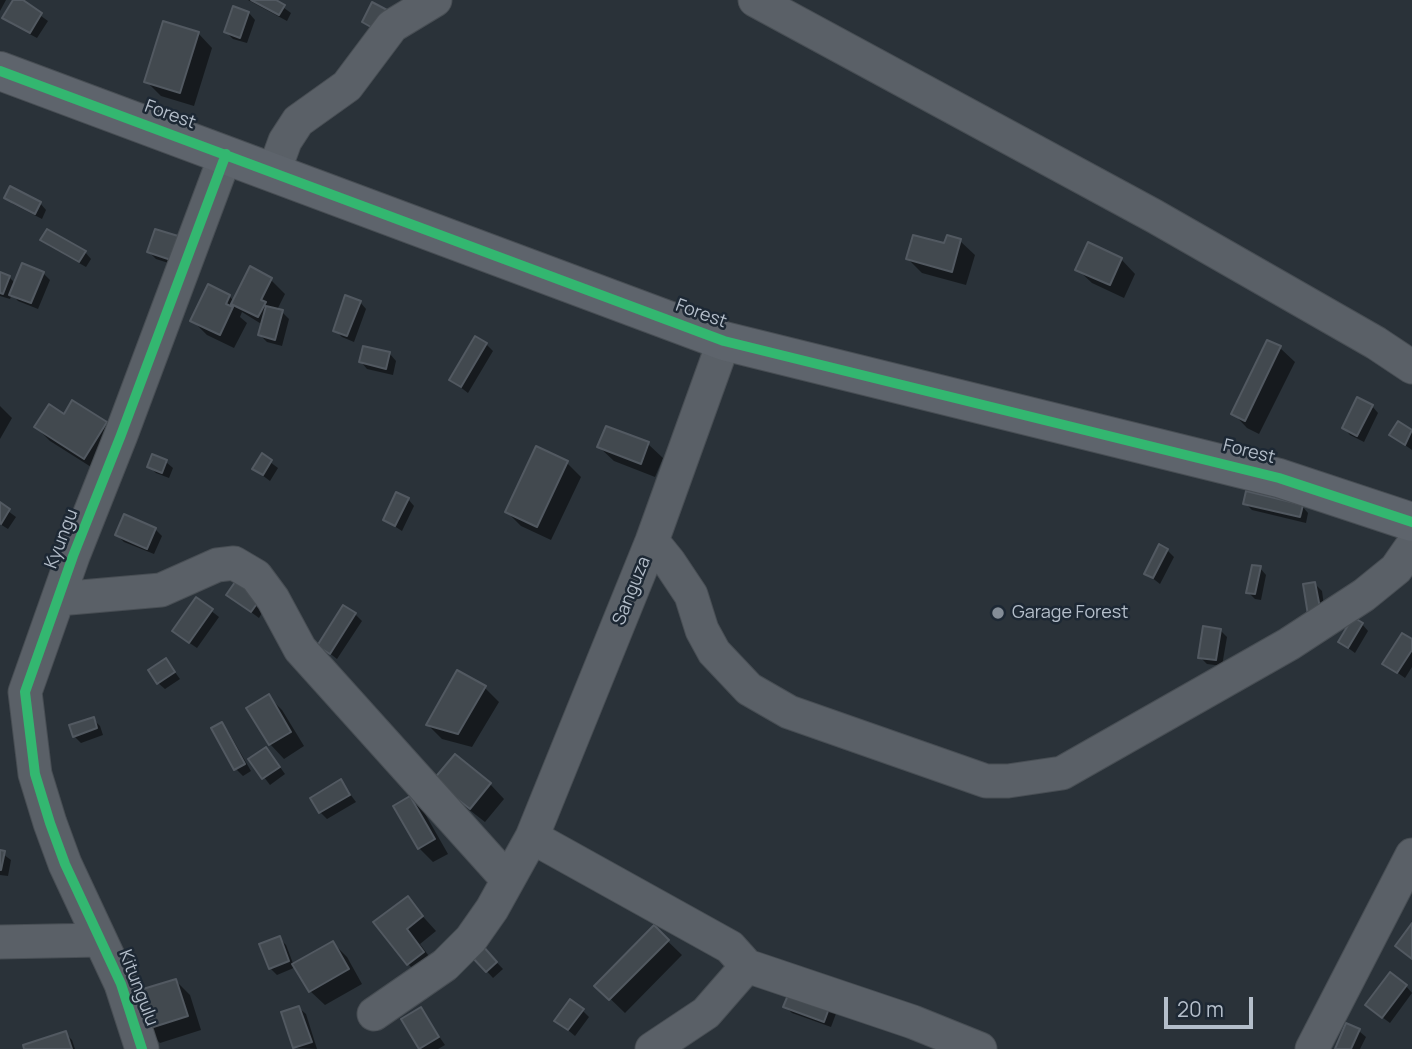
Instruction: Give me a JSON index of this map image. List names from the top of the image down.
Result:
{
  "streets": {
    "street": [
      "Forest",
      "Kyungu",
      "Sanguza",
      "Kitungulu"
    ]
  },
  "crossings": [
    ["Forest", "Kyungu"],
    ["Forest", "Sanguza"],
    ["Kyungu", "Kitungulu"]
  ],
  "places": ["Garage Forest"],
  "scale_bar": "20 m"
}
